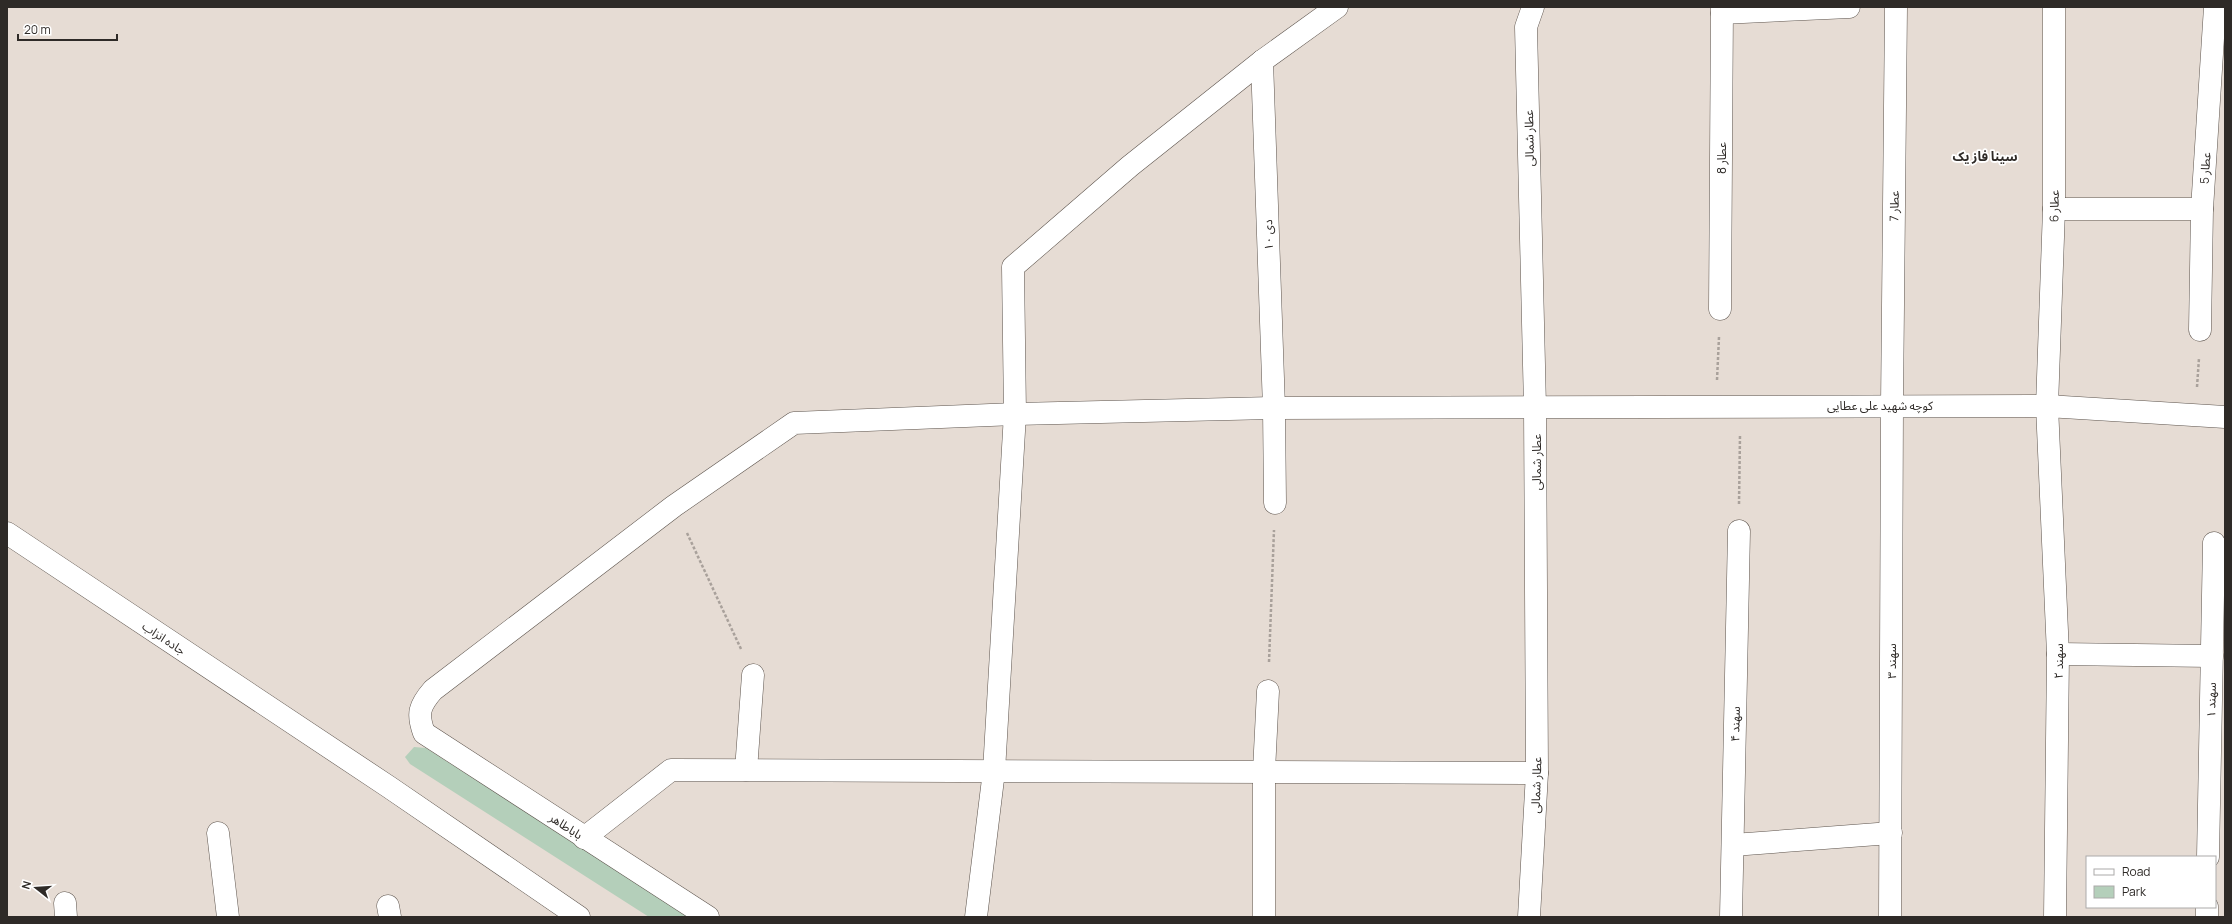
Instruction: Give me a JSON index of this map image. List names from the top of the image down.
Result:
{
  "streets": {
    "street": [
      "عطار شمالی",
      "عطار 8",
      "عطار 5",
      "عطار 7",
      "عطار 6",
      "دی ۱۰",
      "کوچه شهید علی عطایی",
      "جاده انزاب",
      "سهند ۳",
      "سهند ۲",
      "سهند ۱",
      "سهند ۴",
      "باباطاهر"
    ]
  },
  "crossings": [
    ["عطار شمالی", "کوچه شهید علی عطایی"],
    ["عطار 7", "کوچه شهید علی عطایی"],
    ["عطار 7", "سهند ۳"],
    ["عطار 6", "کوچه شهید علی عطایی"],
    ["عطار 6", "سهند ۲"],
    ["دی ۱۰", "کوچه شهید علی عطایی"],
    ["کوچه شهید علی عطایی", "سهند ۳"],
    ["کوچه شهید علی عطایی", "سهند ۲"],
    ["کوچه شهید علی عطایی", "باباطاهر"]
  ],
  "districts": ["سینا فاز یک"],
  "legend": ["Road", "Park"],
  "scale_bar": "20 m",
  "north": "left"
}
